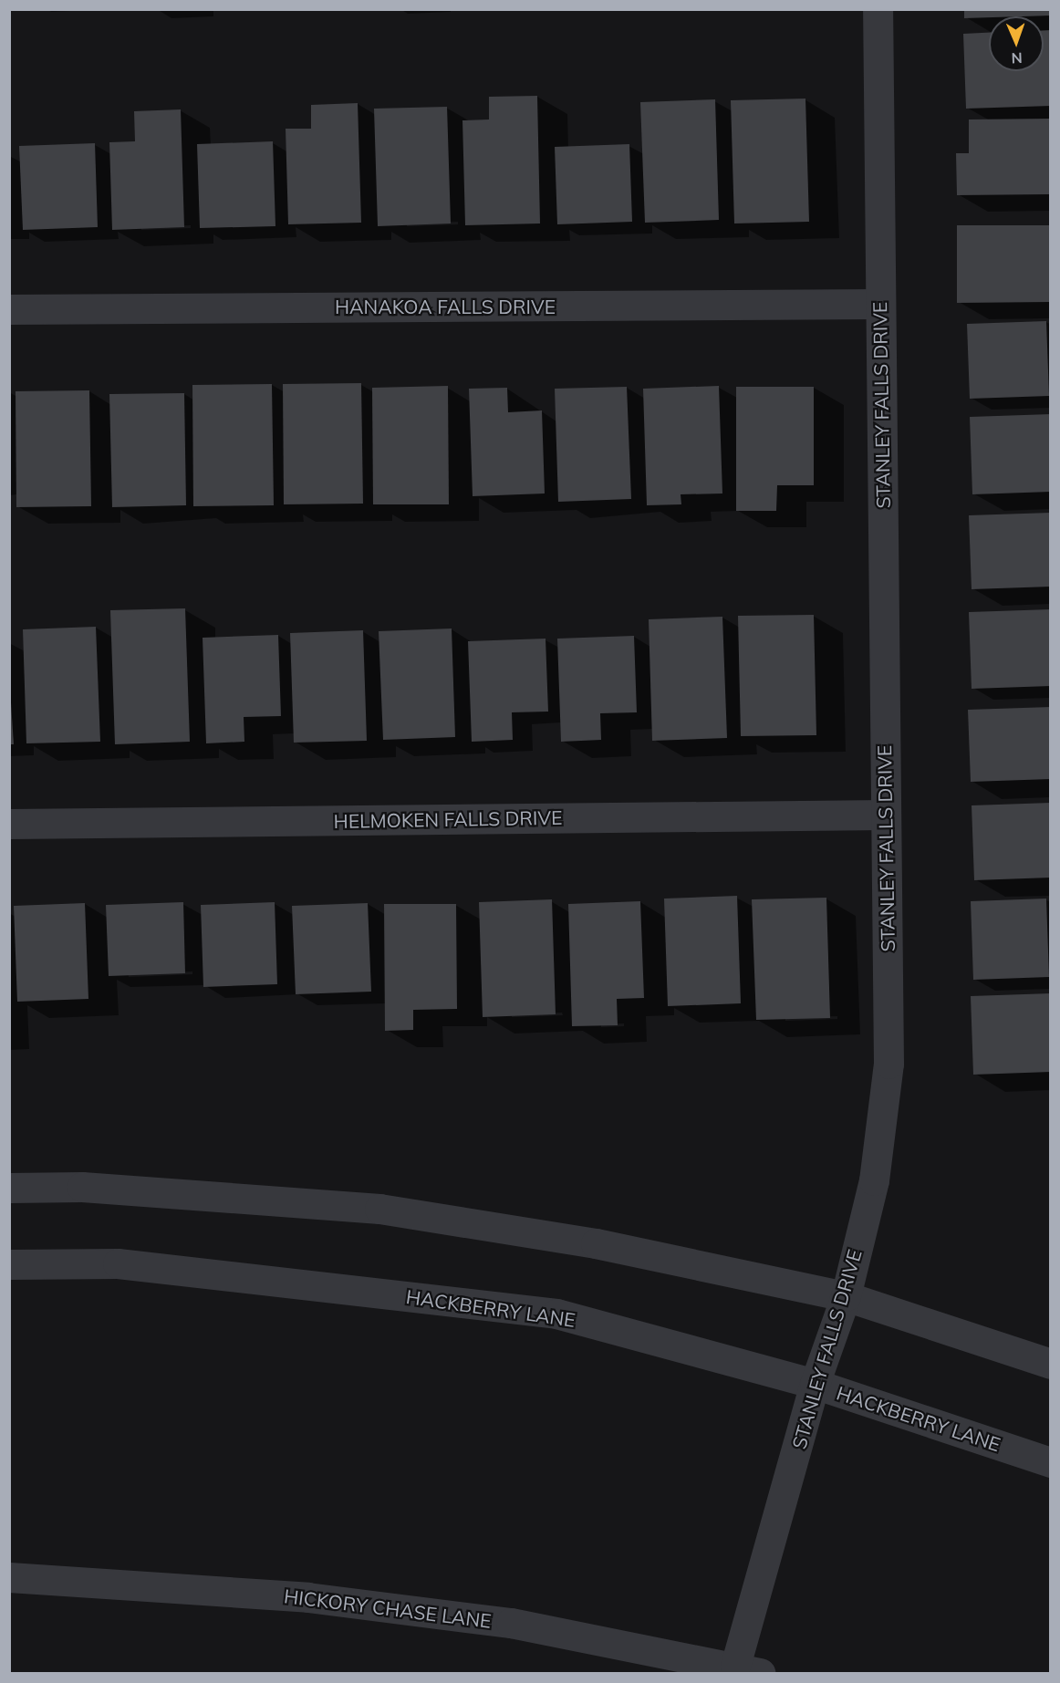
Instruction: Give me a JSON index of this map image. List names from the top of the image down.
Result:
{
  "streets": {
    "street": [
      "HANAKOA FALLS DRIVE",
      "STANLEY FALLS DRIVE",
      "HELMOKEN FALLS DRIVE",
      "HACKBERRY LANE",
      "HICKORY CHASE LANE"
    ]
  },
  "crossings": [
    ["HANAKOA FALLS DRIVE", "STANLEY FALLS DRIVE"],
    ["STANLEY FALLS DRIVE", "HELMOKEN FALLS DRIVE"],
    ["STANLEY FALLS DRIVE", "HACKBERRY LANE"],
    ["STANLEY FALLS DRIVE", "HICKORY CHASE LANE"]
  ],
  "north": "bottom"
}
